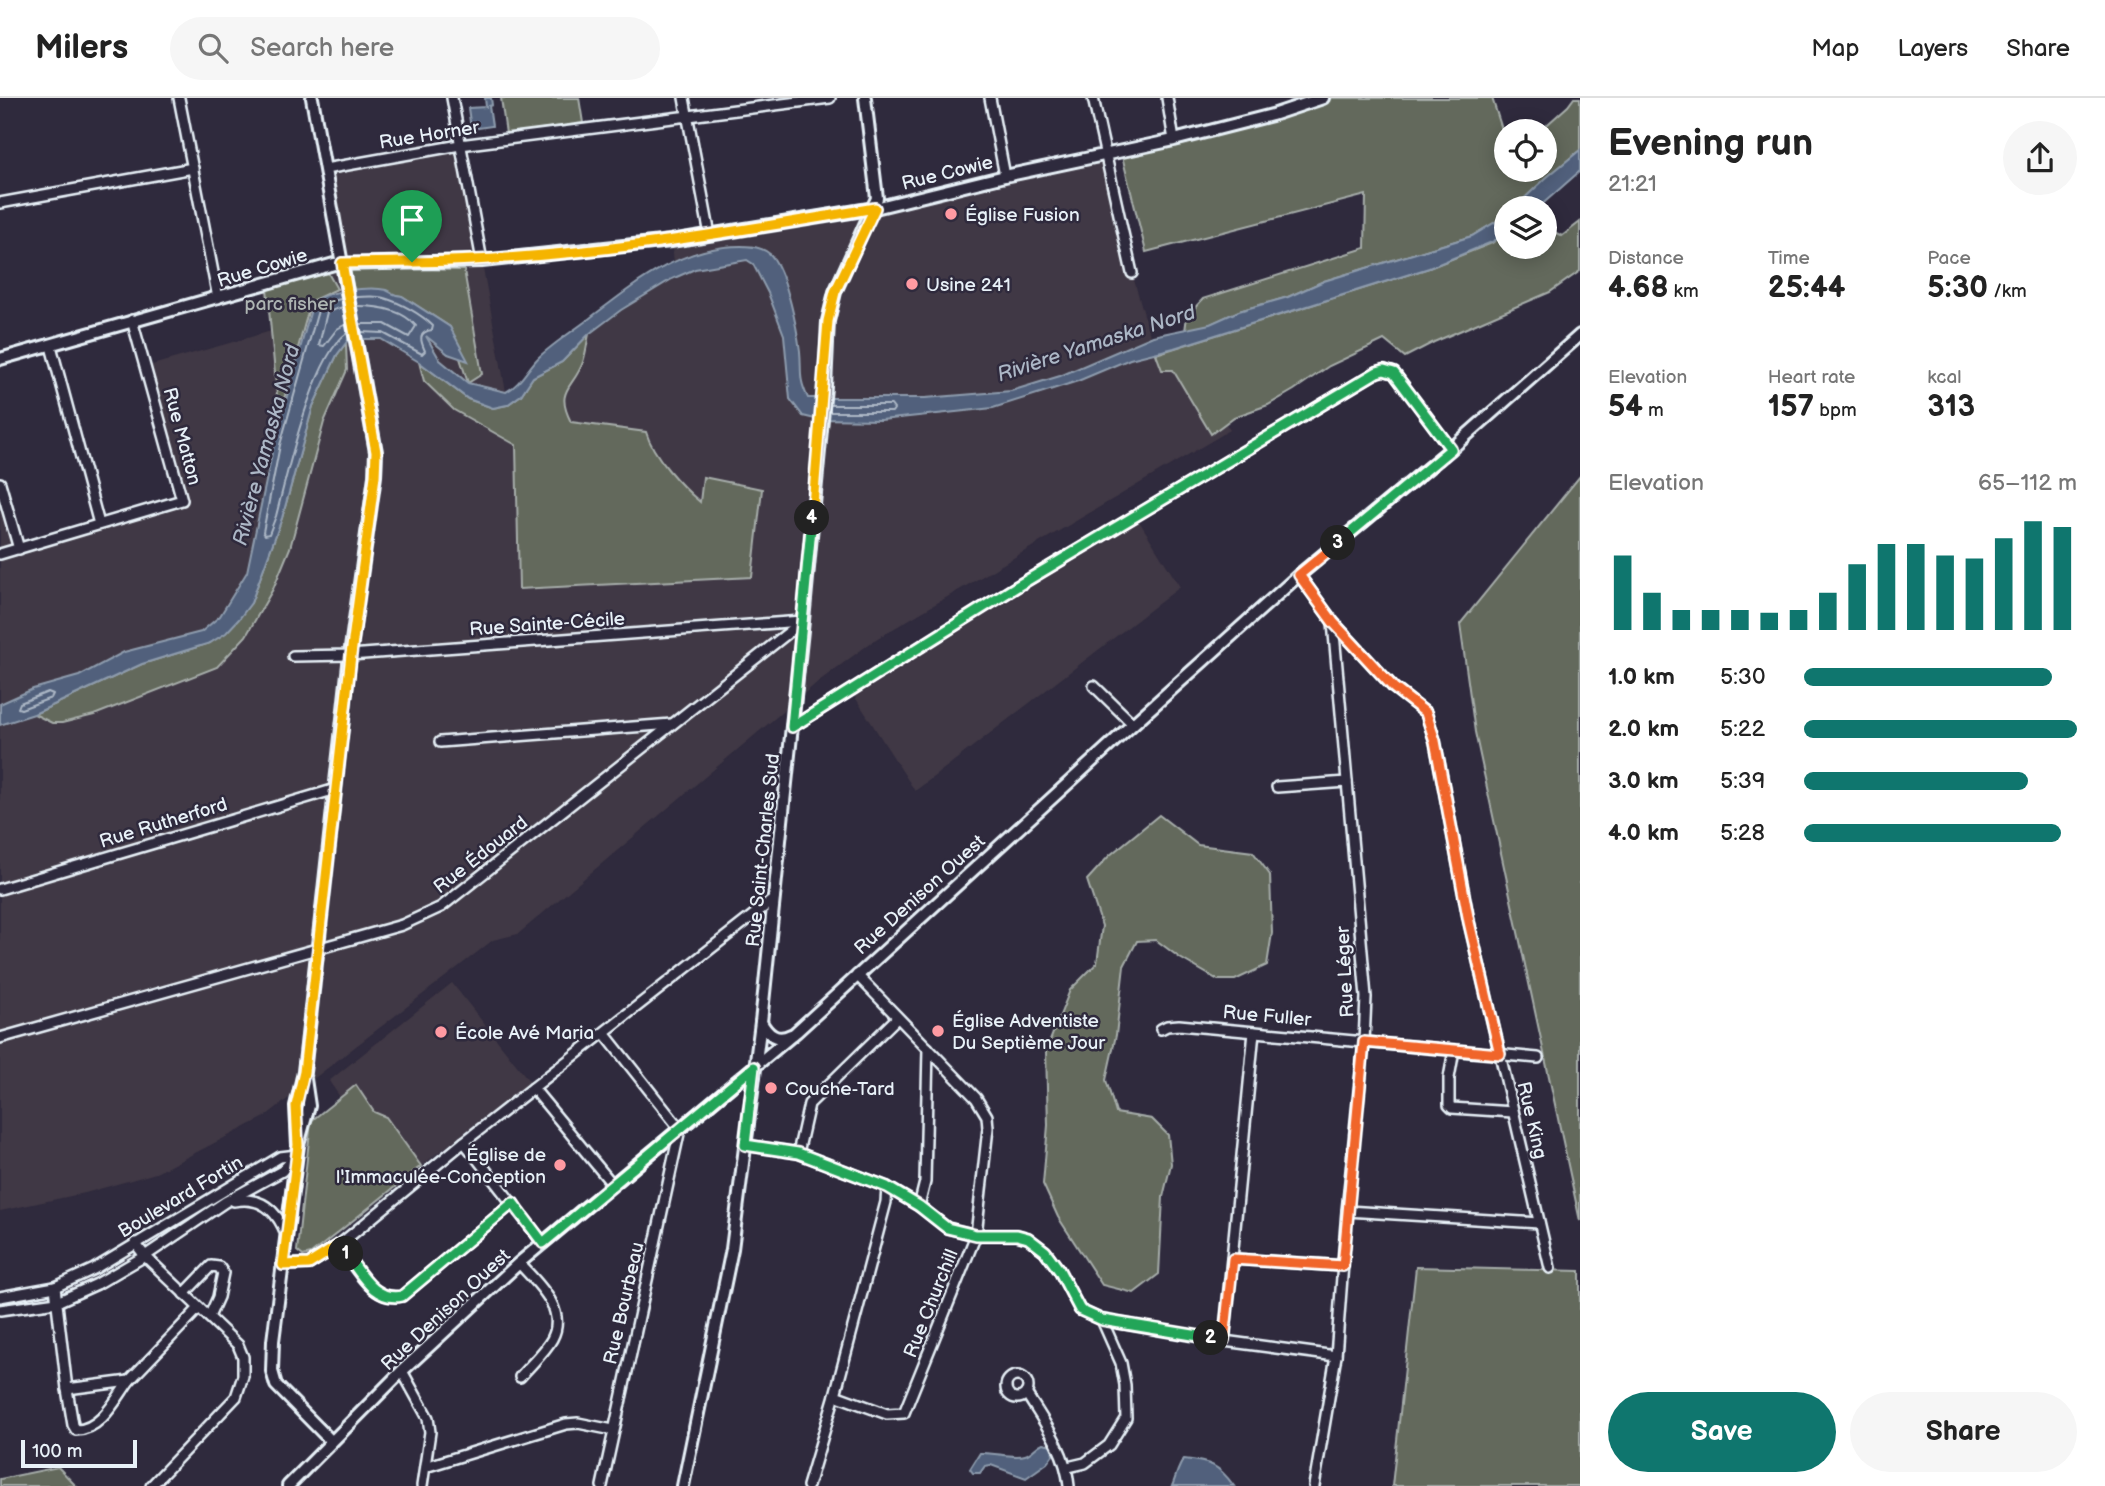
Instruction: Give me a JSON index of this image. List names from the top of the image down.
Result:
{
  "streets": {
    "street": [
      "Rue Horner",
      "Rue Cowie",
      "Rue Matton",
      "Rue Sainte-Cécile",
      "Rue Rutherford",
      "Rue Saint-Charles Sud",
      "Rue Édouard",
      "Rue Denison Ouest",
      "Rue Léger",
      "Rue Fuller",
      "Rue King",
      "Boulevard Fortin",
      "Rue Bourbeau",
      "Rue Churchill"
    ]
  },
  "crossings": [
    ["Rue Cowie", "Rue Matton"],
    ["Rue Cowie", "Rue Saint-Charles Sud"],
    ["Rue Sainte-Cécile", "Rue Saint-Charles Sud"],
    ["Rue Sainte-Cécile", "Rue Édouard"],
    ["Rue Saint-Charles Sud", "Rue Édouard"],
    ["Rue Saint-Charles Sud", "Rue Denison Ouest"],
    ["Rue Denison Ouest", "Rue King"],
    ["Rue Denison Ouest", "Rue Bourbeau"],
    ["Rue Denison Ouest", "Rue Churchill"],
    ["Rue Léger", "Rue Fuller"],
    ["Rue Léger", "Rue King"],
    ["Rue Fuller", "Rue King"]
  ],
  "water": ["Rivière Yamaska Nord"],
  "parks": ["parc fisher"],
  "places": [
    "Église Fusion",
    "Usine 241",
    "Église Adventiste Du Septième Jour",
    "École Avé Maria",
    "Couche-Tard",
    "Église de l'Immaculée-Conception"
  ],
  "scale_bar": "100 m",
  "page": {
    "header": "Milers",
    "search": "Search here",
    "nav": ["Map", "Layers", "Share"],
    "heading": ["Evening run", "21:21"],
    "stats": [
      ["Distance", "4.68 km"],
      ["Time", "25:44"],
      ["Pace", "5:30 /km"],
      ["Elevation", "54 m"],
      ["Heart rate", "157 bpm"],
      ["kcal", "313"]
    ],
    "chart": ["Elevation", "65–112 m"],
    "pins": [
      "4",
      "3",
      "1",
      "2"
    ],
    "list": [
      {
        "name": "1.0 km",
        "note": "5:30"
      },
      {
        "name": "2.0 km",
        "note": "5:22"
      },
      {
        "name": "3.0 km",
        "note": "5:39"
      },
      {
        "name": "4.0 km",
        "note": "5:28"
      }
    ],
    "buttons": ["Save", "Share"],
    "scale": "100 m"
  }
}
